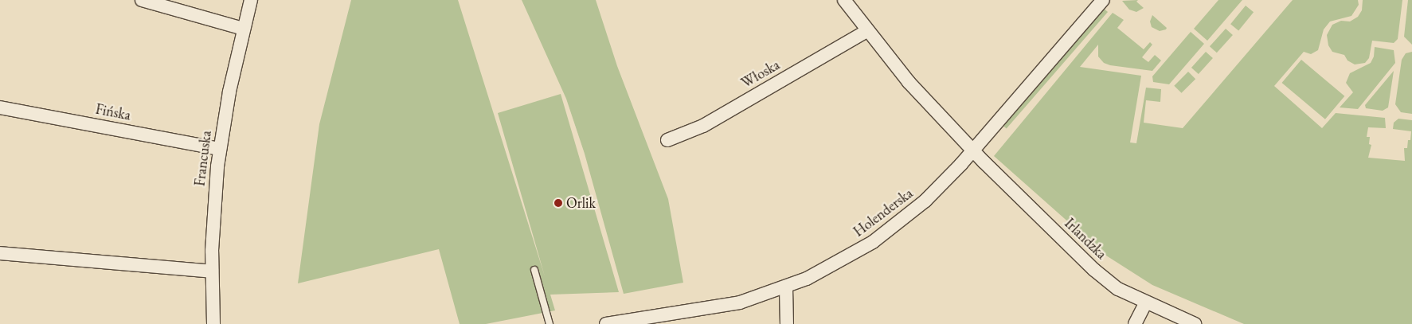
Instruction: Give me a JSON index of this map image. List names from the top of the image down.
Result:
{
  "streets": {
    "street": [
      "Włoska",
      "Fińska",
      "Francuska",
      "Holenderska",
      "Irlandzka"
    ]
  },
  "crossings": [
    ["Fińska", "Francuska"],
    ["Holenderska", "Irlandzka"]
  ],
  "places": ["Orlik"]
}
